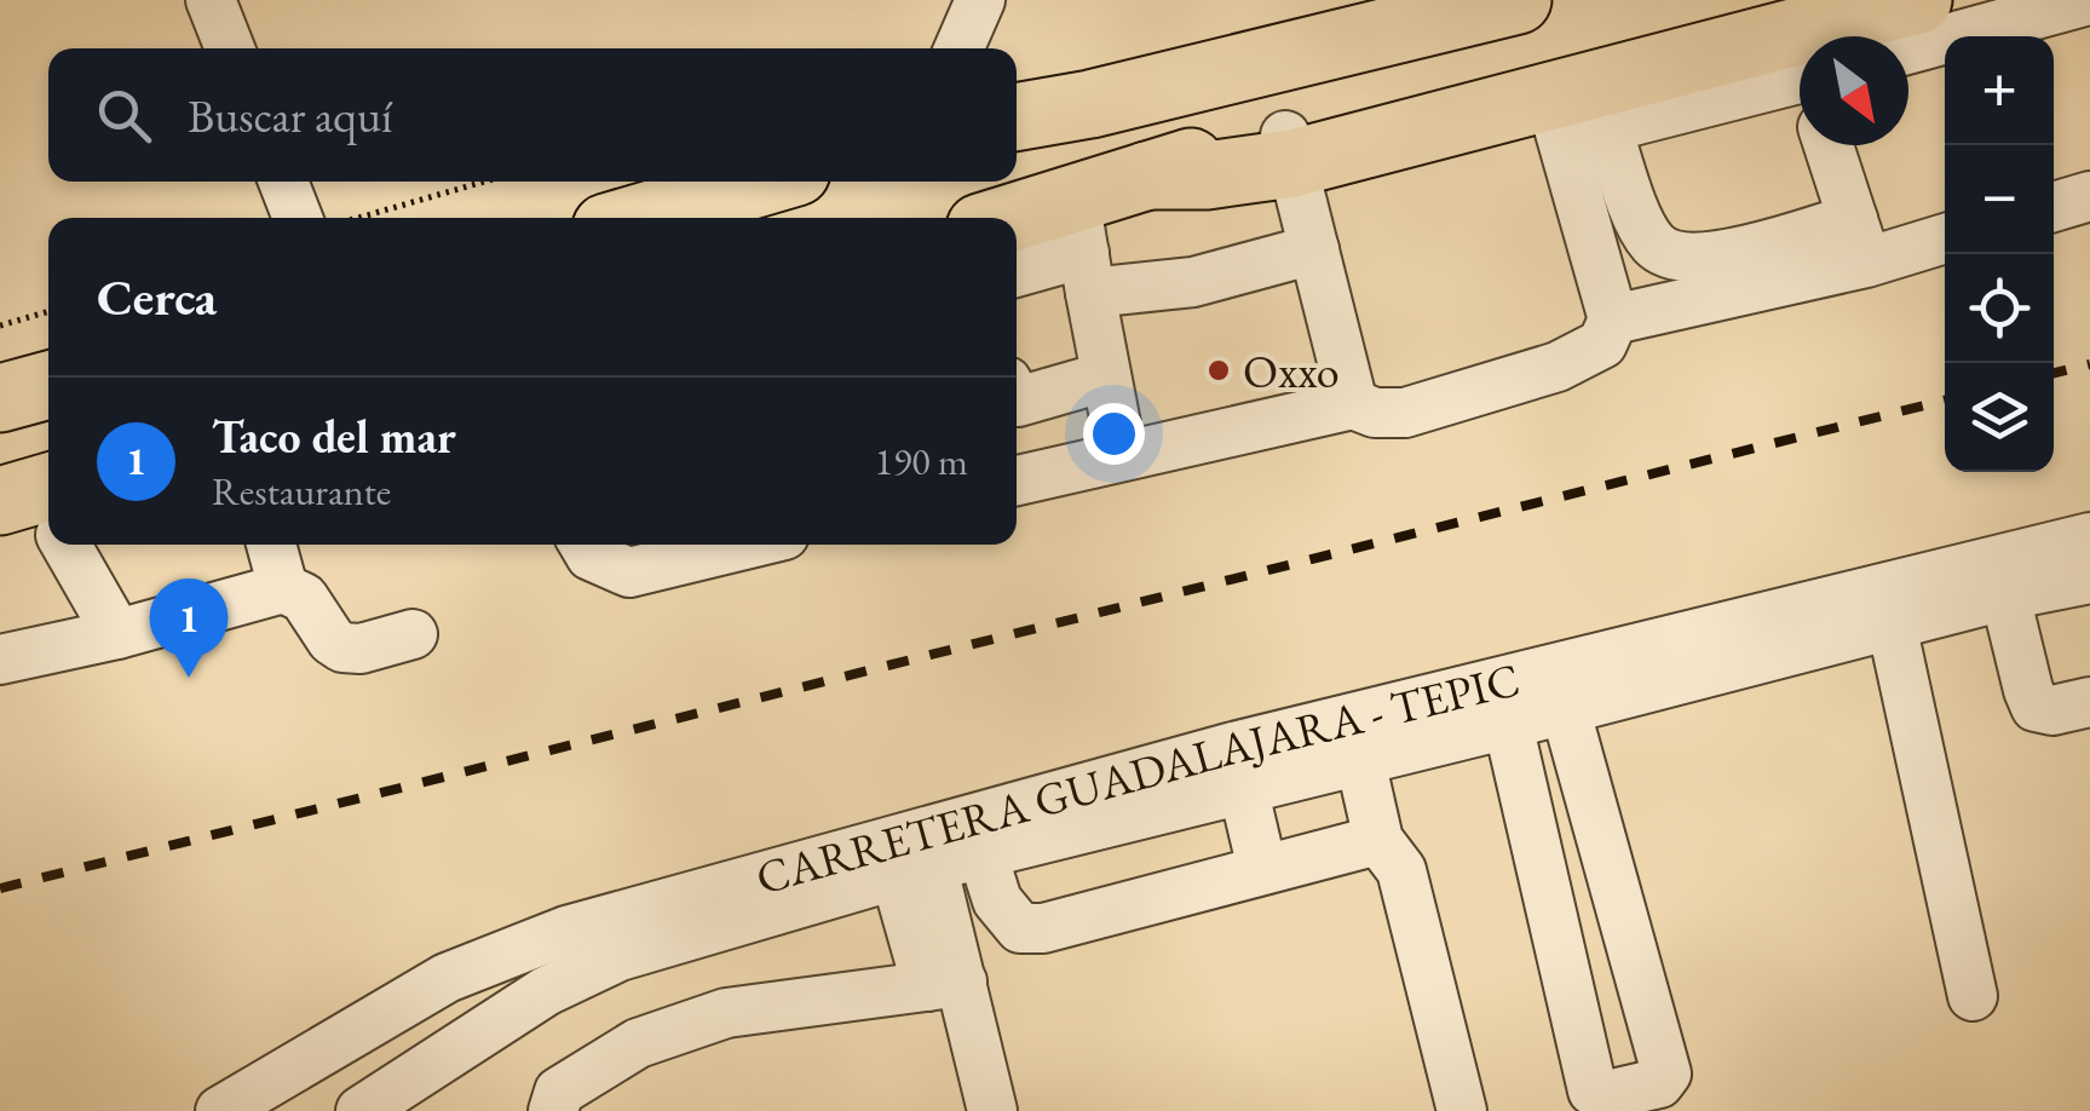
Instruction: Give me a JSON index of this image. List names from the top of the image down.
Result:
{
  "streets": {
    "street": ["CARRETERA GUADALAJARA - TEPIC"]
  },
  "places": ["Oxxo"],
  "north": "bottom right",
  "page": {
    "map_buttons": ["+", "−"],
    "search": "Buscar aquí",
    "heading": "Cerca",
    "list": [
      {
        "mark": "1",
        "name": "Taco del mar",
        "note": "Restaurante",
        "value": "190 m"
      }
    ],
    "pins": "1"
  }
}
